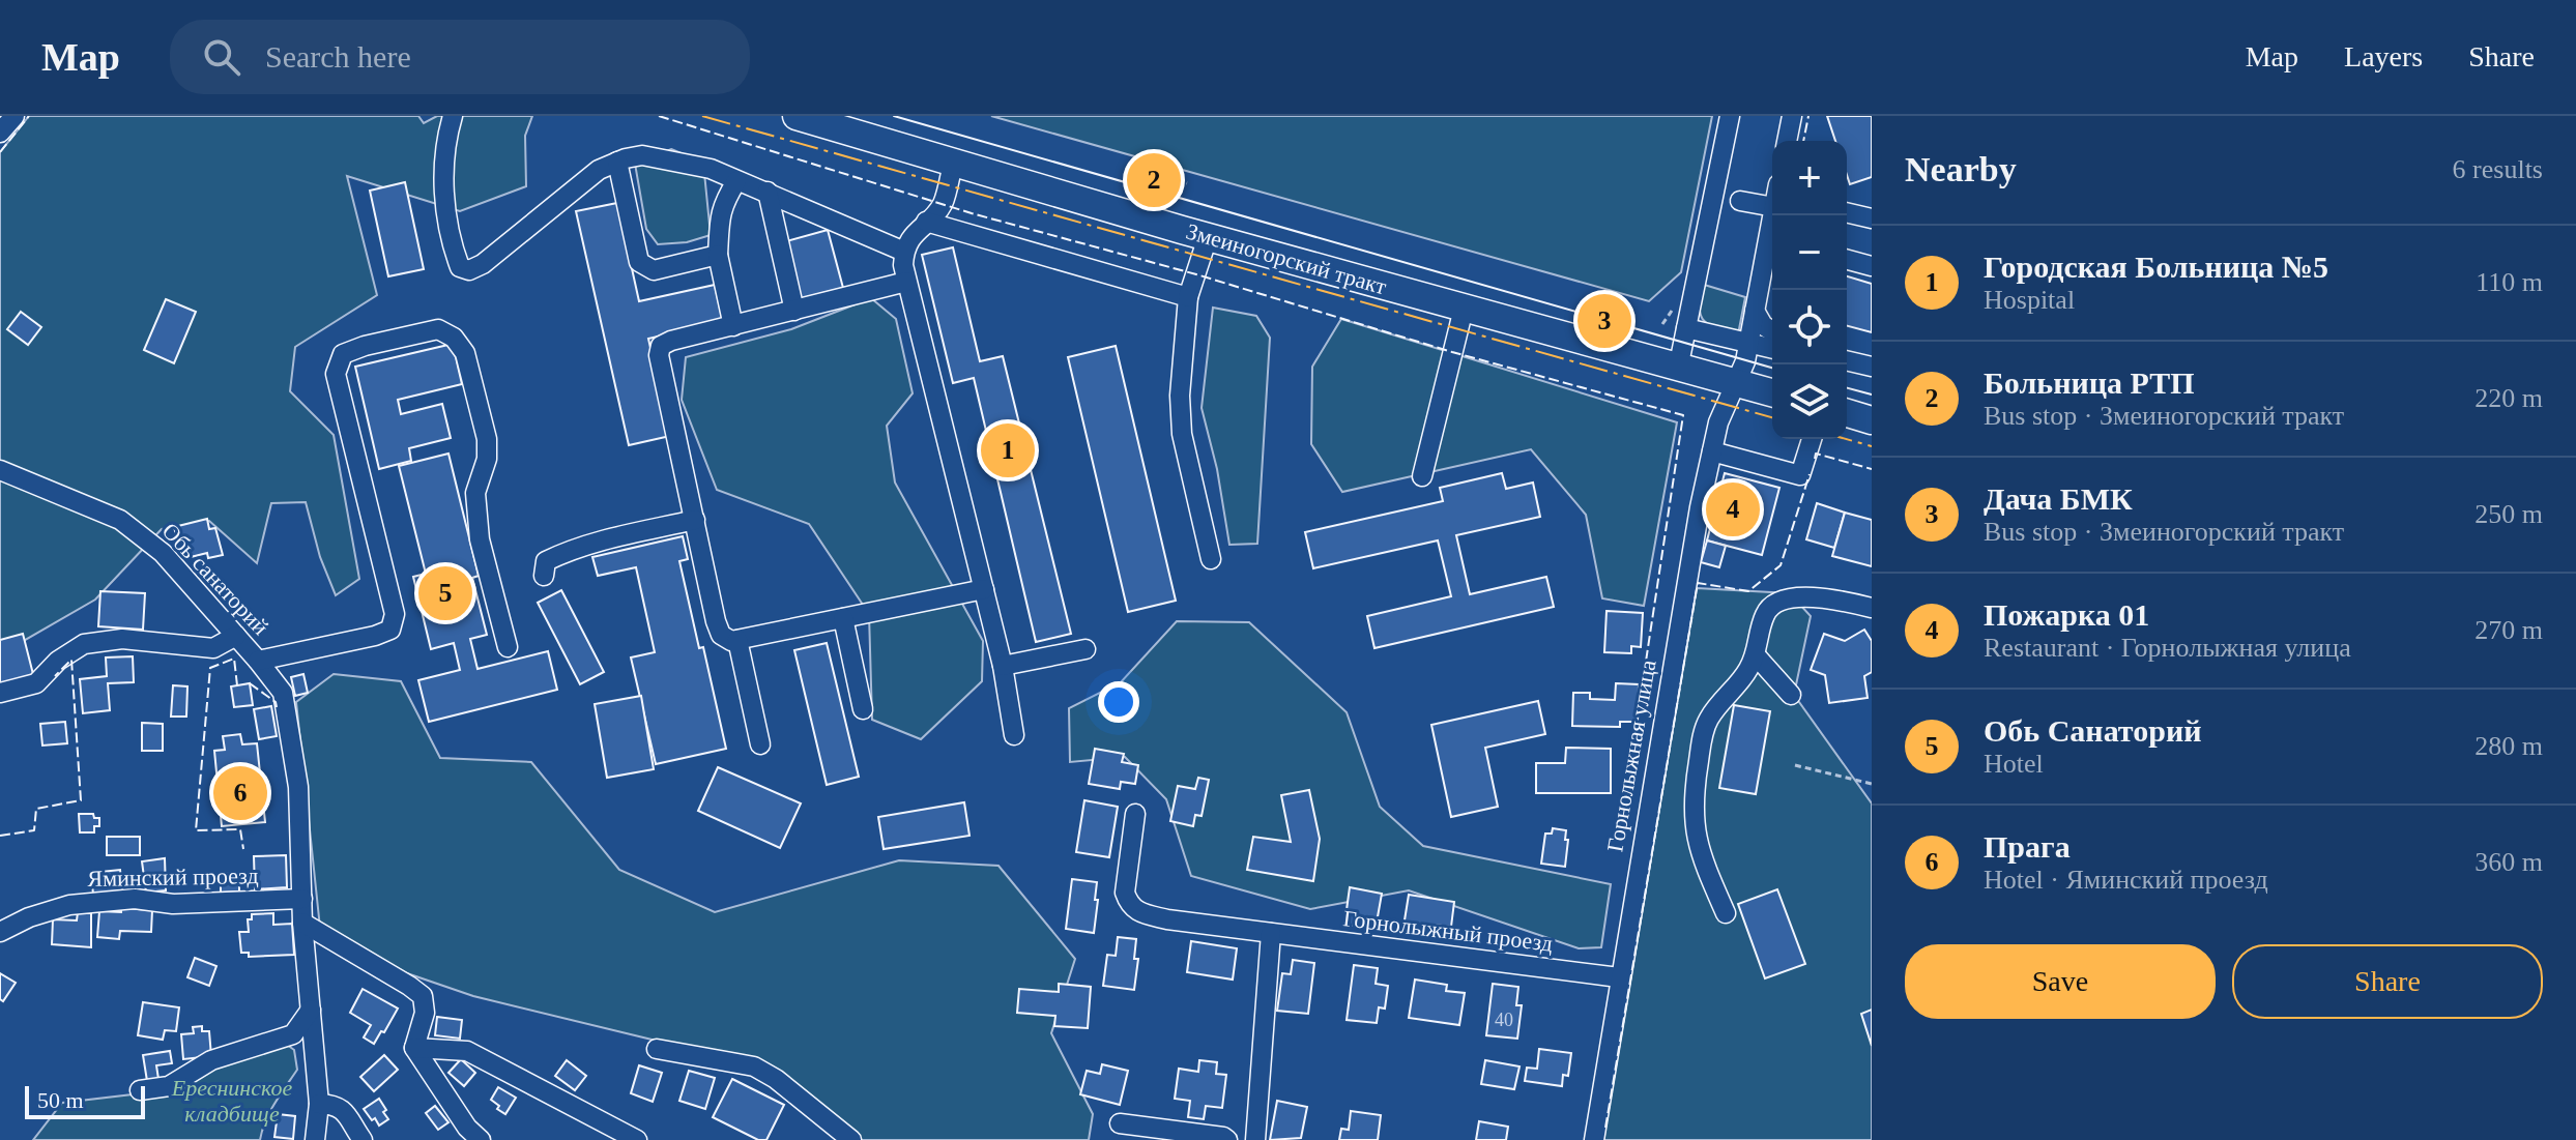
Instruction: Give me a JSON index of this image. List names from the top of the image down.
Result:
{
  "streets": {
    "highway": ["Змеиногорский тракт"],
    "street": [
      "Обь санаторий",
      "Горнолыжная улица",
      "Яминский проезд",
      "Горнолыжный проезд"
    ]
  },
  "crossings": [
    ["Змеиногорский тракт", "Горнолыжная улица"],
    ["Обь санаторий", "Яминский проезд"],
    ["Горнолыжная улица", "Горнолыжный проезд"]
  ],
  "parks": ["Ереснинское кладбище"],
  "house_numbers": ["40"],
  "scale_bar": "50 m",
  "page": {
    "header": "Map",
    "search": "Search here",
    "nav": ["Map", "Layers", "Share"],
    "heading": ["Nearby", "6 results"],
    "map_buttons": ["+", "−"],
    "pins": [
      "2",
      "3",
      "1",
      "4",
      "5",
      "6"
    ],
    "list": [
      {
        "mark": "1",
        "name": "Городская Больница №5",
        "note": "Hospital",
        "value": "110 m"
      },
      {
        "mark": "2",
        "name": "Больница РТП",
        "note": "Bus stop · Змеиногорский тракт",
        "value": "220 m"
      },
      {
        "mark": "3",
        "name": "Дача БМК",
        "note": "Bus stop · Змеиногорский тракт",
        "value": "250 m"
      },
      {
        "mark": "4",
        "name": "Пожарка 01",
        "note": "Restaurant · Горнолыжная улица",
        "value": "270 m"
      },
      {
        "mark": "5",
        "name": "Обь Санаторий",
        "note": "Hotel",
        "value": "280 m"
      },
      {
        "mark": "6",
        "name": "Прага",
        "note": "Hotel · Яминский проезд",
        "value": "360 m"
      }
    ],
    "buttons": ["Save", "Share"],
    "scale": "50 m"
  }
}
